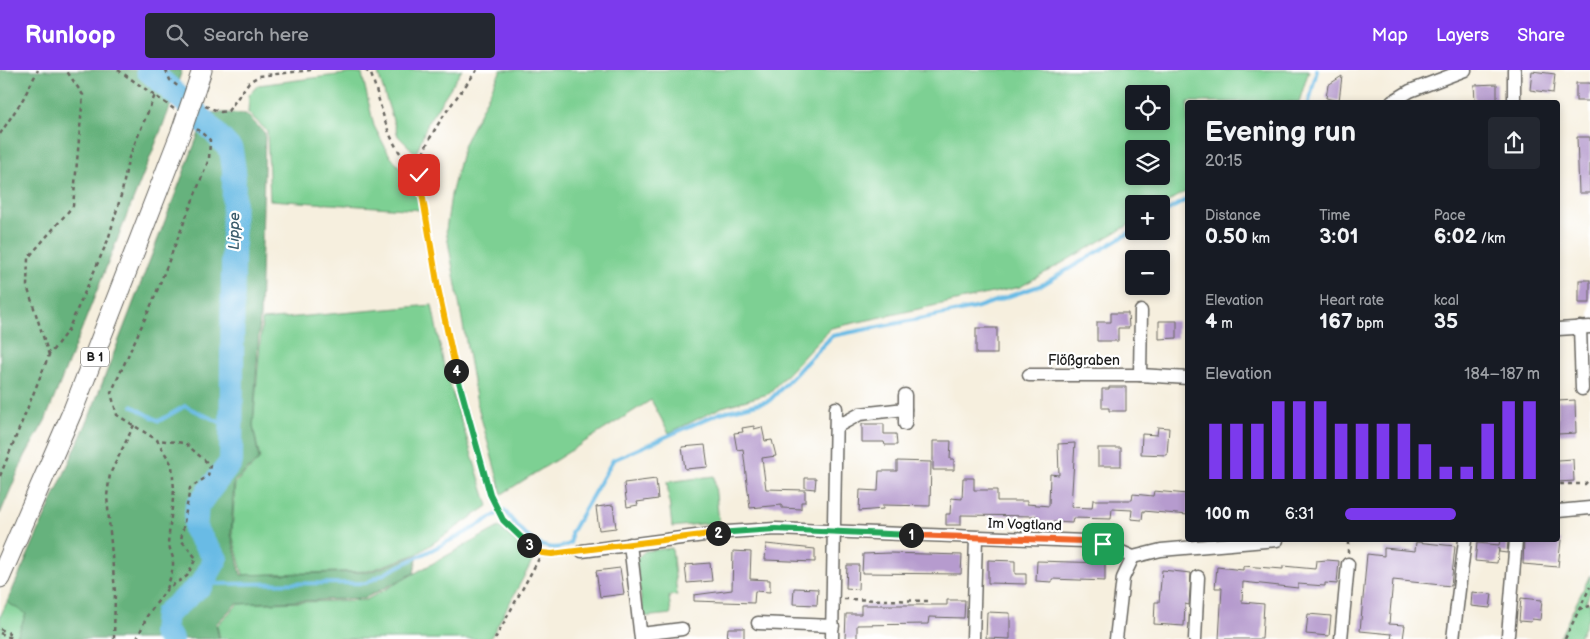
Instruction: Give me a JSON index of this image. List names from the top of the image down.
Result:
{
  "streets": {
    "highway": ["B 1"],
    "street": ["Flößgraben", "Im Vogtland"]
  },
  "water": ["Lippe"],
  "page": {
    "header": "Runloop",
    "search": "Search here",
    "nav": ["Map", "Layers", "Share"],
    "map_buttons": ["+", "−"],
    "heading": ["Evening run", "20:15"],
    "stats": [
      ["Distance", "0.50 km"],
      ["Time", "3:01"],
      ["Pace", "6:02 /km"],
      ["Elevation", "4 m"],
      ["Heart rate", "167 bpm"],
      ["kcal", "35"]
    ],
    "chart": ["Elevation", "184–187 m"],
    "pins": [
      "4",
      "2",
      "1",
      "3"
    ],
    "list": [
      {
        "name": "100 m",
        "note": "6:31"
      }
    ]
  }
}
